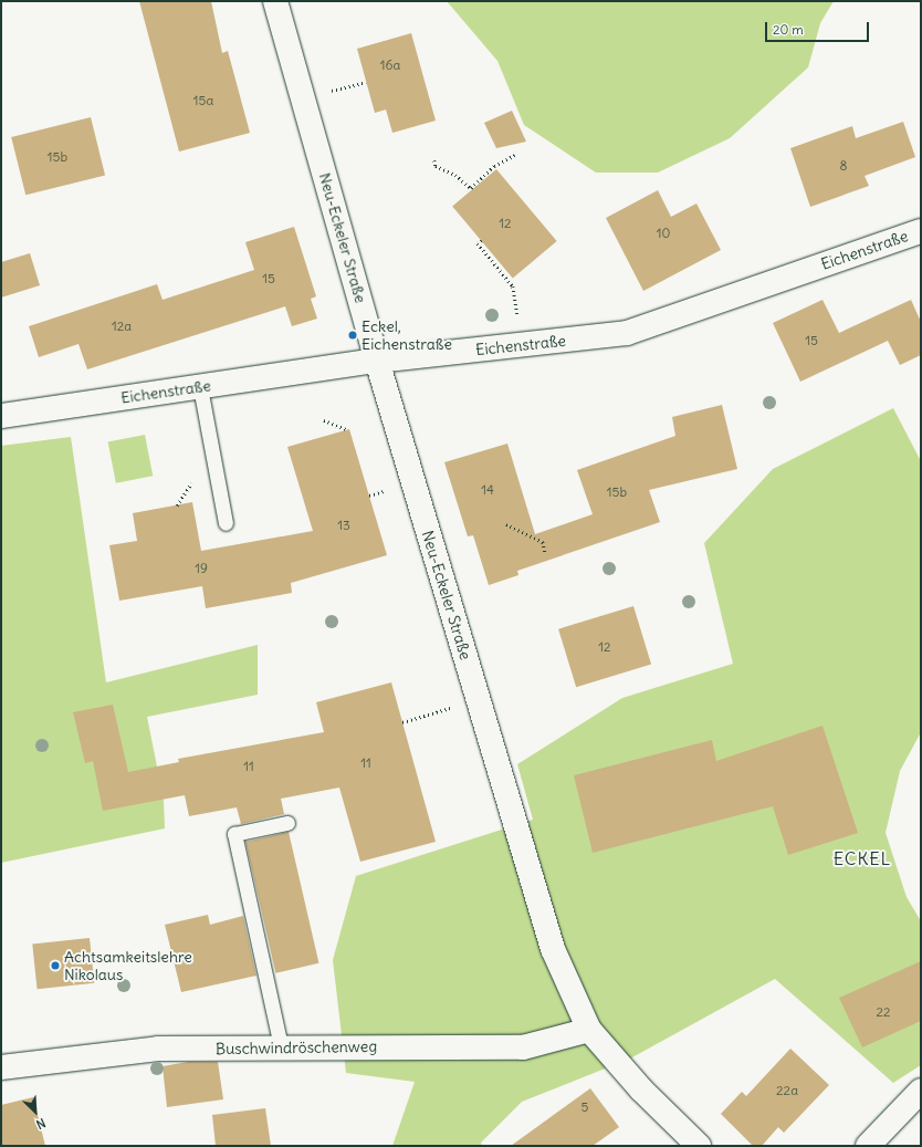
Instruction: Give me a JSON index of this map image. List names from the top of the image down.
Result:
{
  "streets": {
    "street": ["Neu-Eckeler Straße", "Eichenstraße", "Buschwindröschenweg"]
  },
  "crossings": [
    ["Neu-Eckeler Straße", "Eichenstraße"],
    ["Neu-Eckeler Straße", "Buschwindröschenweg"]
  ],
  "districts": ["ECKEL"],
  "places": ["Eckel, Eichenstraße", "Achtsamkeitslehre Nikolaus"],
  "house_numbers": [
    "16a",
    "15a",
    "15b",
    "8",
    "12",
    "10",
    "15",
    "12a",
    "15",
    "14",
    "15b",
    "13",
    "19",
    "12",
    "11",
    "11",
    "22",
    "22a",
    "5"
  ],
  "scale_bar": "20 m",
  "north": "bottom right"
}
